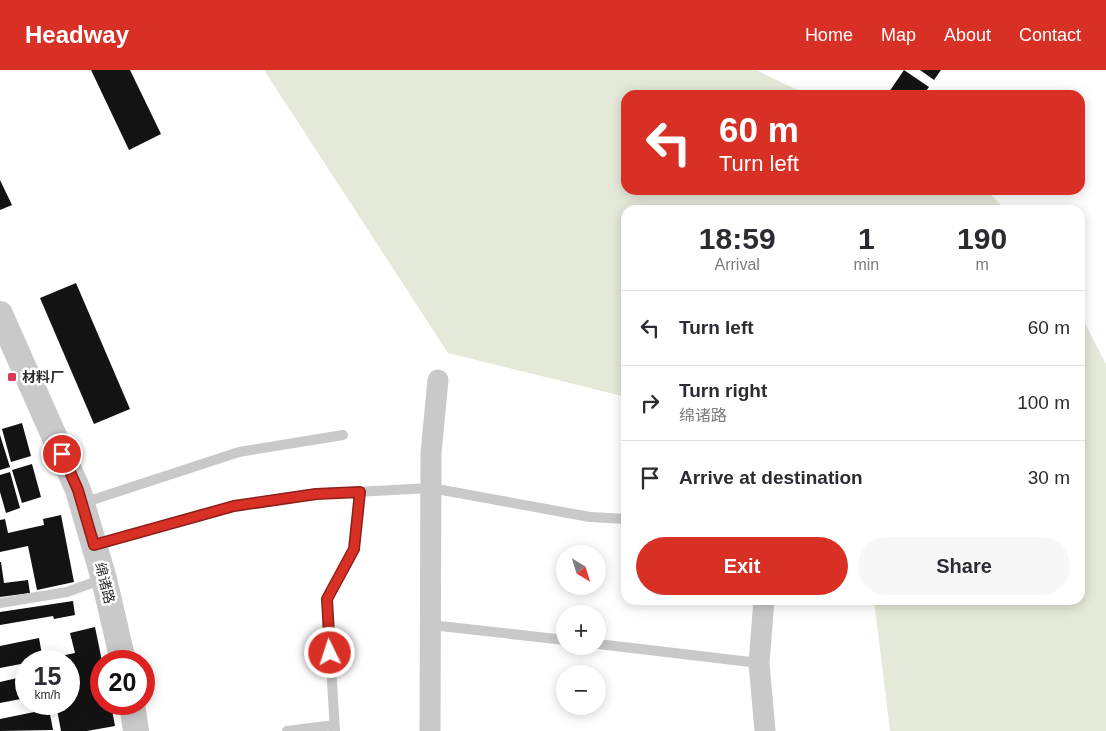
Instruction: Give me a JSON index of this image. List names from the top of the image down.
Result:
{
  "streets": {
    "street": ["绵诸路"]
  },
  "places": {
    "transit": ["材料厂"]
  },
  "north": "bottom right",
  "page": {
    "header": "Headway",
    "nav": [
      "Home",
      "Map",
      "About",
      "Contact"
    ],
    "turn": ["60 m", "Turn left"],
    "eta": [
      "18:59",
      "Arrival",
      "1",
      "min",
      "190",
      "m"
    ],
    "list": [
      {
        "name": "Turn left",
        "value": "60 m"
      },
      {
        "name": "Turn right",
        "note": "绵诸路",
        "value": "100 m"
      },
      {
        "name": "Arrive at destination",
        "value": "30 m"
      }
    ],
    "buttons": ["Exit", "Share"],
    "map_buttons": ["+", "−"],
    "speed": "15 km/h",
    "limit": "20"
  }
}
